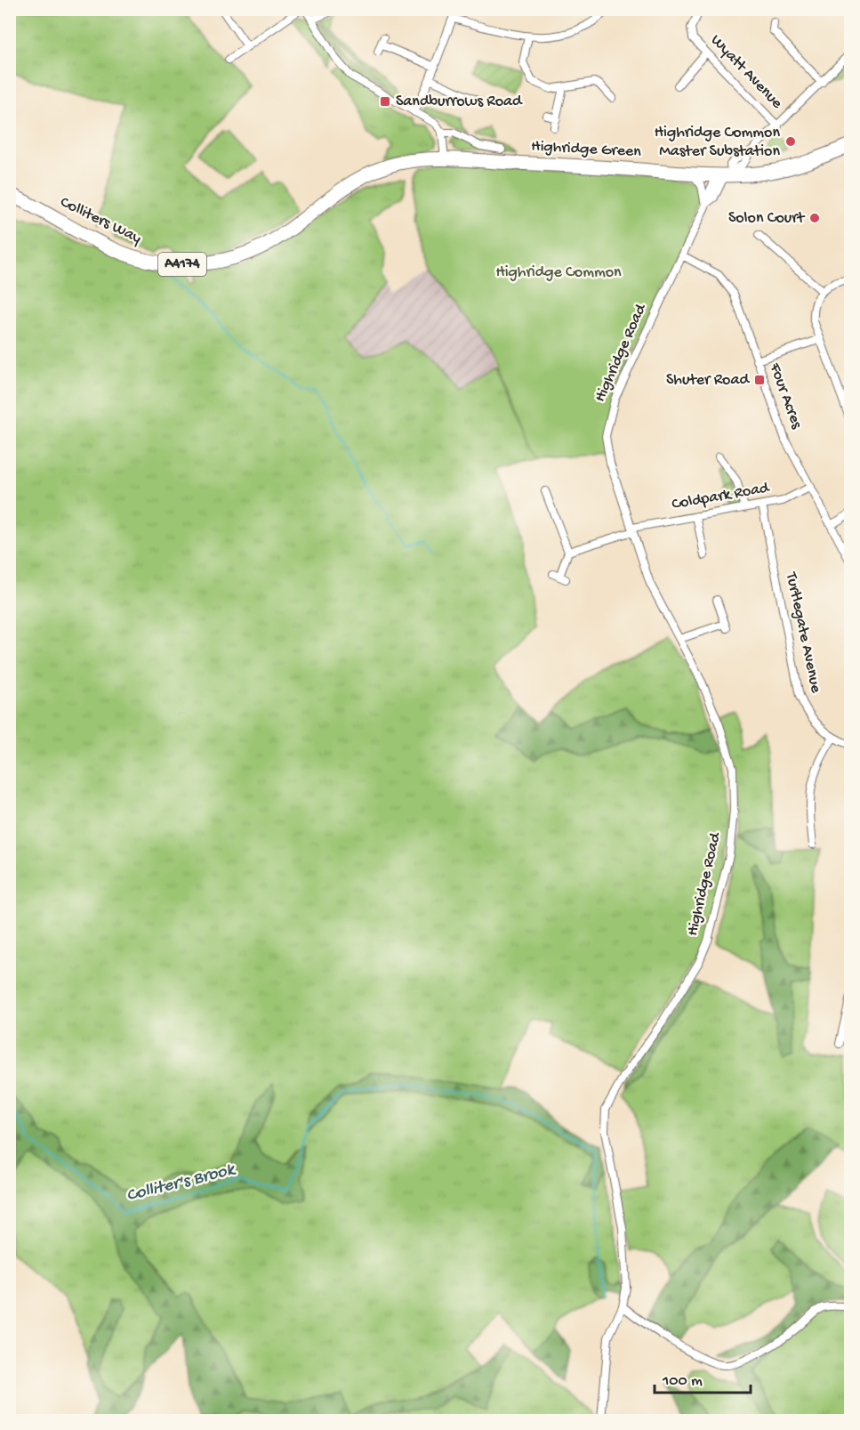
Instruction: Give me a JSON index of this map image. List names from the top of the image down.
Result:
{
  "streets": {
    "highway": ["Highridge Green", "Colliters Way", "A4174"],
    "street": [
      "Wyatt Avenue",
      "Highridge Road",
      "Four Acres",
      "Coldpark Road",
      "Turtlegate Avenue"
    ]
  },
  "crossings": [
    ["Wyatt Avenue", "Highridge Road"],
    ["Highridge Green", "Colliters Way"],
    ["Highridge Green", "A4174"],
    ["Highridge Green", "Highridge Road"],
    ["A4174", "Highridge Road"],
    ["Highridge Road", "Four Acres"],
    ["Highridge Road", "Coldpark Road"],
    ["Four Acres", "Coldpark Road"],
    ["Coldpark Road", "Turtlegate Avenue"]
  ],
  "water": ["Colliter's Brook"],
  "parks": ["Highridge Common"],
  "places": {
    "transit": ["Sandburrows Road", "Shuter Road"],
    "other": ["Highridge Common Master Substation", "Solon Court"]
  },
  "scale_bar": "100 m"
}
